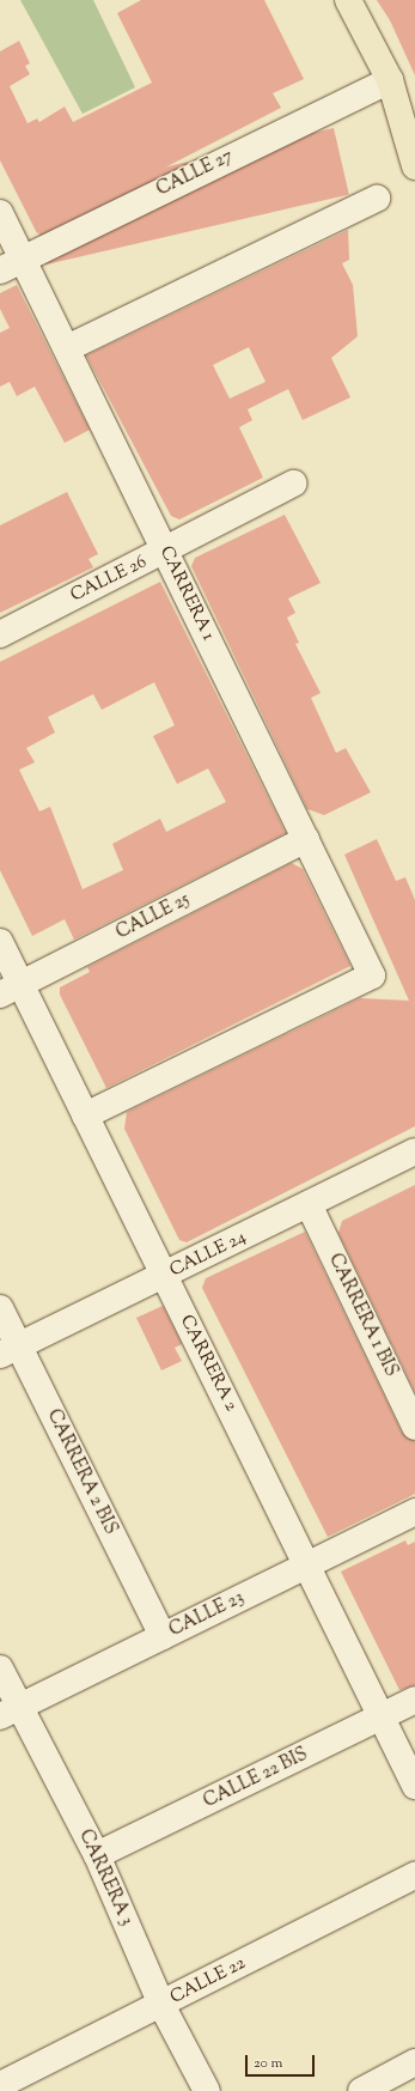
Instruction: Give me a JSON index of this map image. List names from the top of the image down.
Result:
{
  "streets": {
    "street": [
      "CALLE 27",
      "CALLE 26",
      "CARRERA 1",
      "CALLE 25",
      "CALLE 24",
      "CARRERA 1 BIS",
      "CARRERA 2",
      "CARRERA 2 BIS",
      "CALLE 23",
      "CALLE 22 BIS",
      "CARRERA 3",
      "CALLE 22"
    ]
  },
  "crossings": [
    ["CALLE 27", "CARRERA 1"],
    ["CALLE 26", "CARRERA 1"],
    ["CARRERA 1", "CALLE 25"],
    ["CARRERA 1", "CARRERA 2"],
    ["CALLE 25", "CARRERA 2"],
    ["CALLE 24", "CARRERA 1 BIS"],
    ["CALLE 24", "CARRERA 2"],
    ["CALLE 24", "CARRERA 2 BIS"],
    ["CARRERA 2", "CALLE 23"],
    ["CARRERA 2", "CALLE 22 BIS"],
    ["CARRERA 2 BIS", "CALLE 23"],
    ["CALLE 23", "CARRERA 3"],
    ["CALLE 22 BIS", "CARRERA 3"],
    ["CARRERA 3", "CALLE 22"]
  ],
  "scale_bar": "20 m"
}
